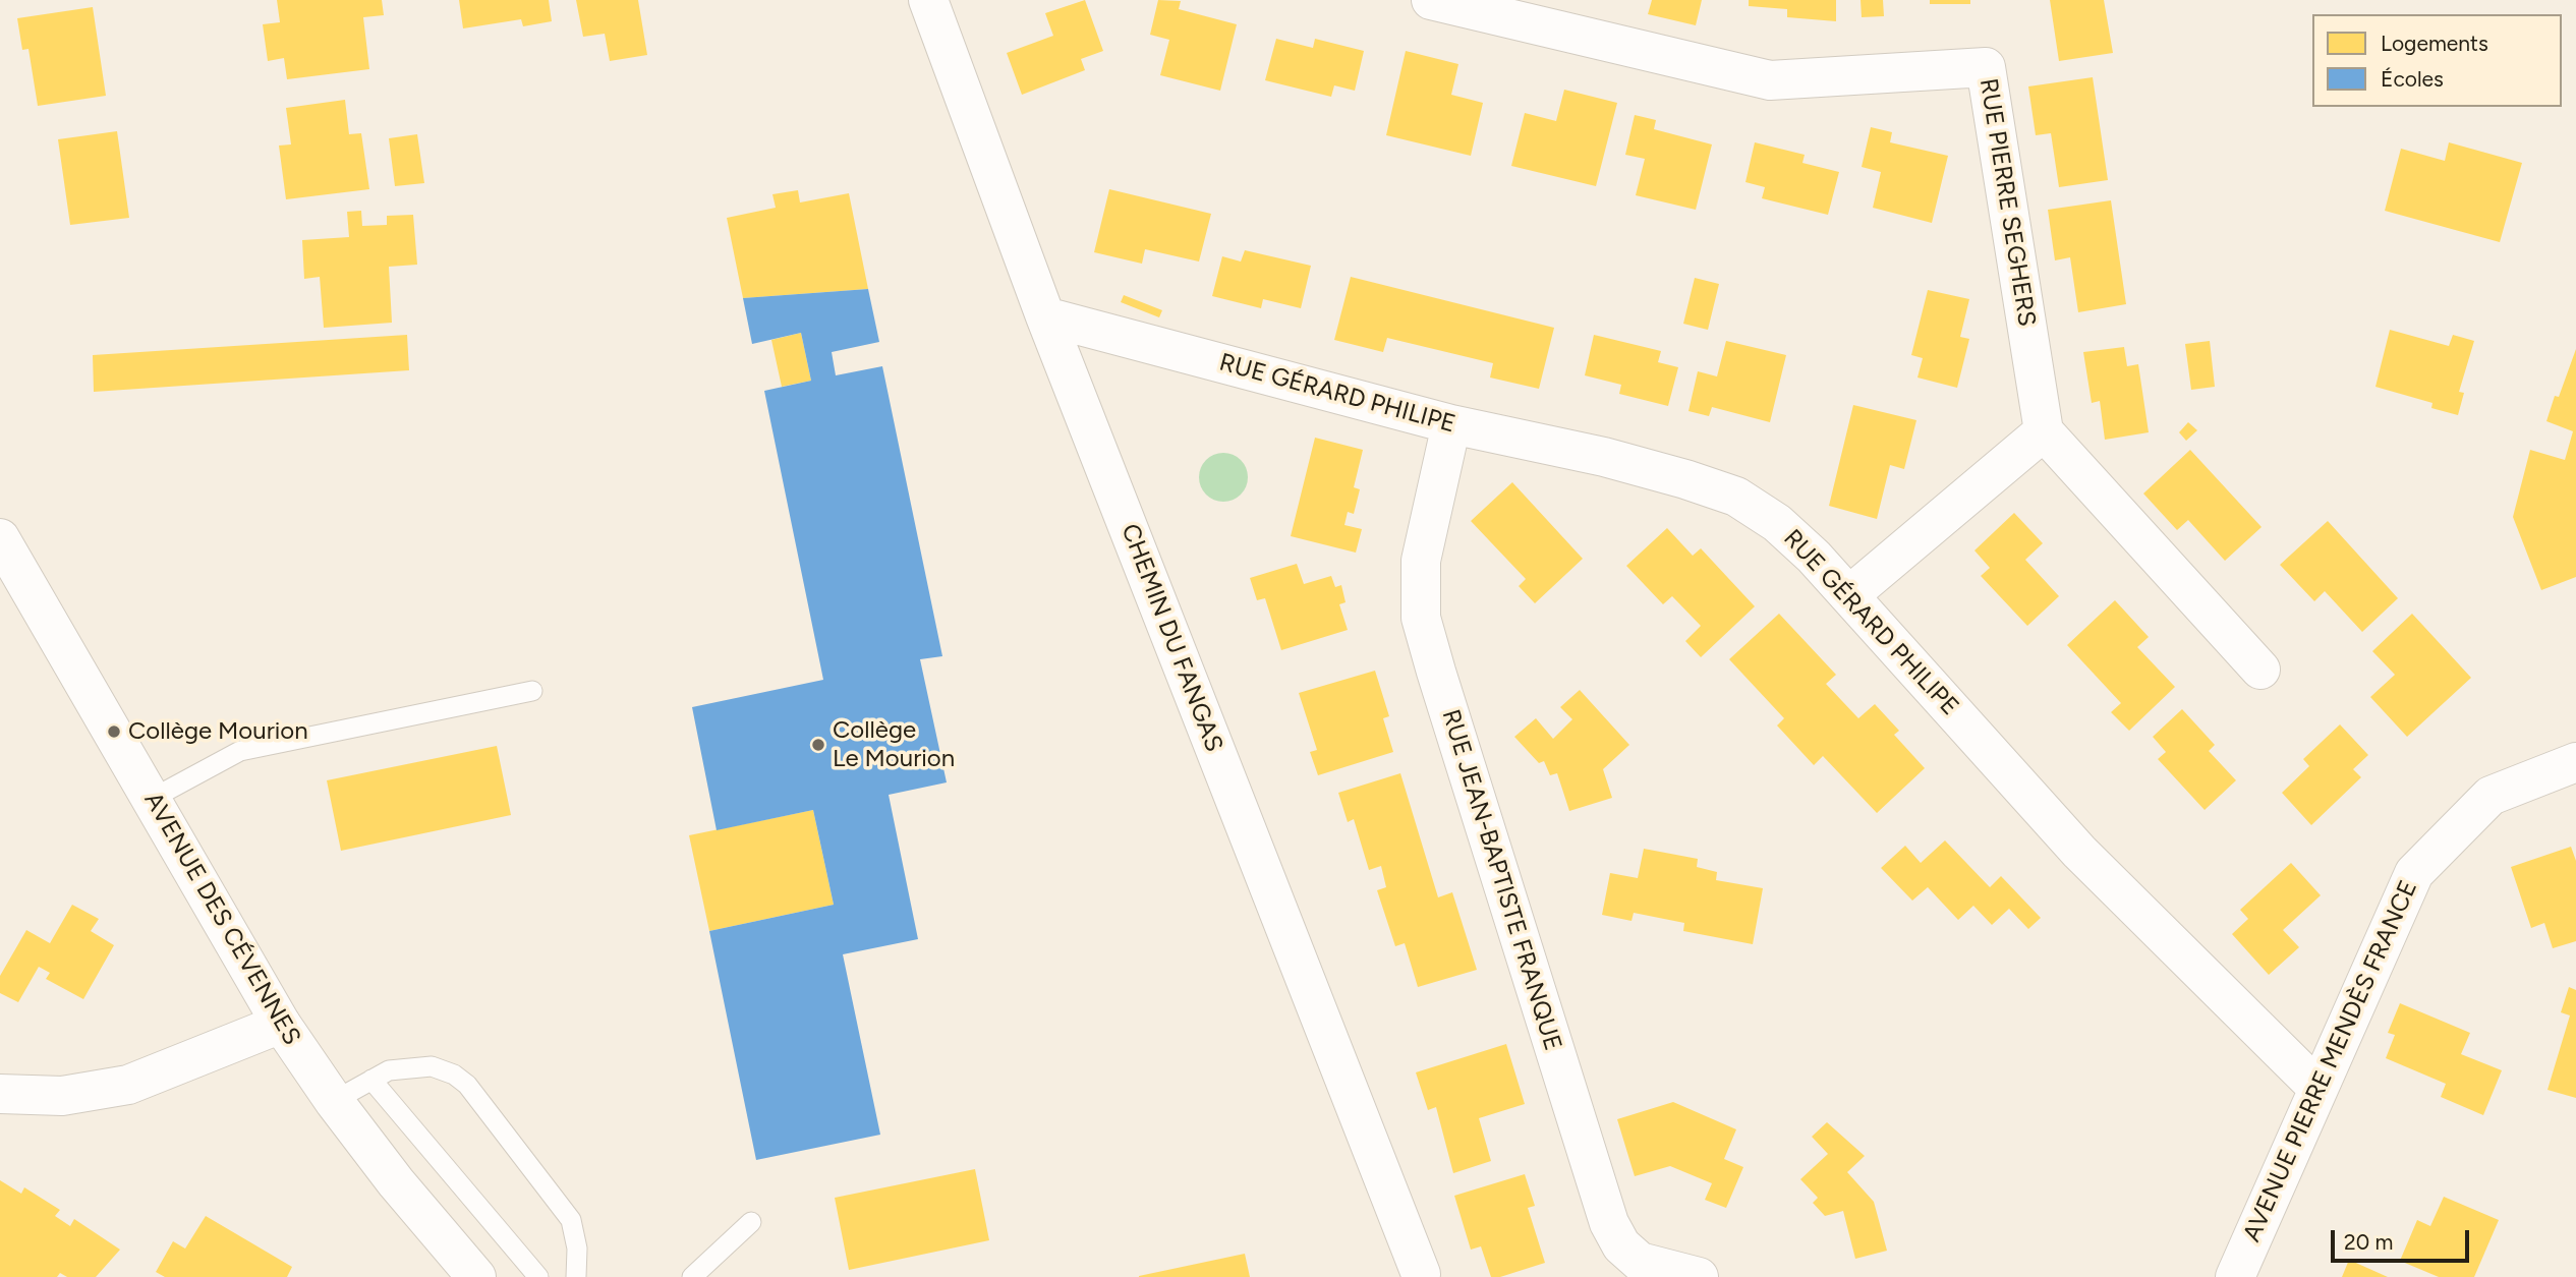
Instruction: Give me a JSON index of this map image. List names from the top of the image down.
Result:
{
  "streets": {
    "street": [
      "RUE PIERRE SEGHERS",
      "RUE GÉRARD PHILIPE",
      "CHEMIN DU FANGAS",
      "RUE JEAN-BAPTISTE FRANQUE",
      "AVENUE DES CÉVENNES",
      "AVENUE PIERRE MENDÈS FRANCE"
    ]
  },
  "crossings": [
    ["RUE GÉRARD PHILIPE", "CHEMIN DU FANGAS"],
    ["RUE GÉRARD PHILIPE", "RUE JEAN-BAPTISTE FRANQUE"],
    ["RUE GÉRARD PHILIPE", "AVENUE PIERRE MENDÈS FRANCE"]
  ],
  "places": ["Collège Mourion", "Collège Le Mourion"],
  "legend": ["Logements", "Écoles"],
  "scale_bar": "20 m"
}
